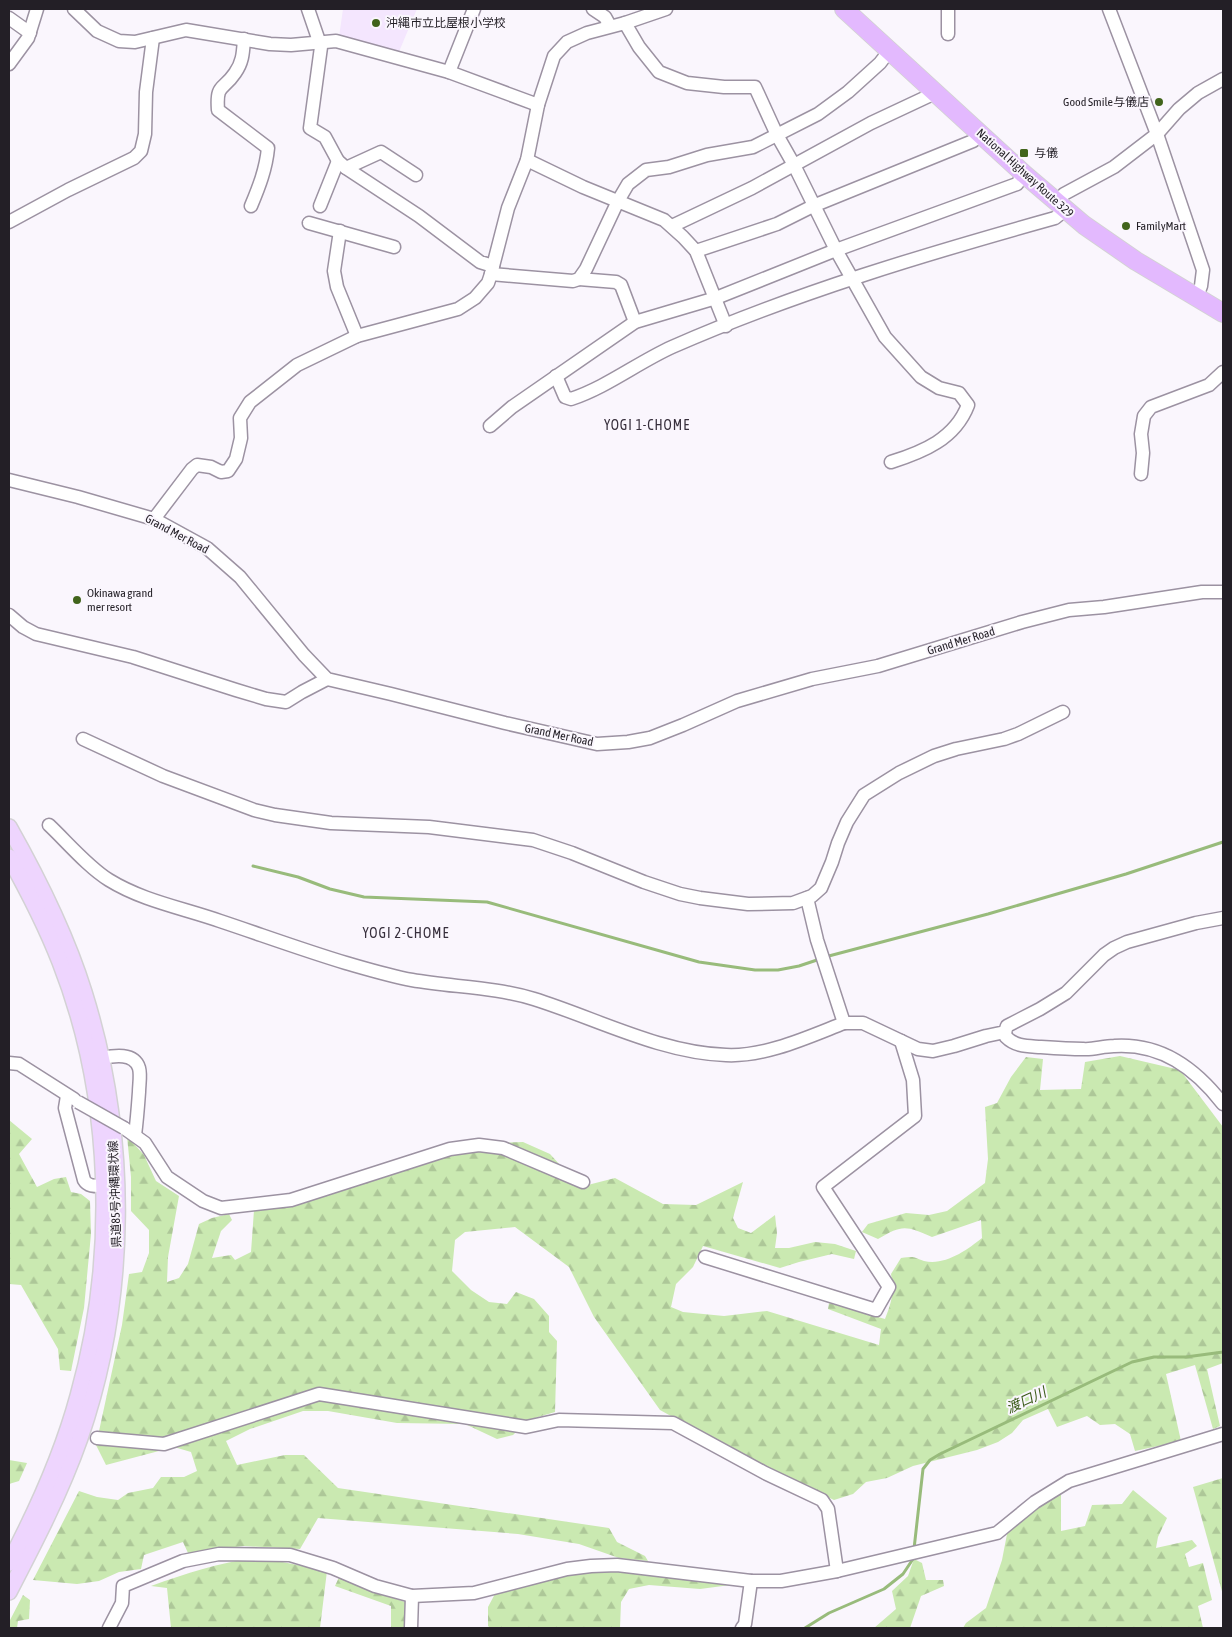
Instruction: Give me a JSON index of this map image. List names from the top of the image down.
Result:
{
  "streets": {
    "highway": ["National Highway Route 329"],
    "main road": ["県道85号沖縄環状線"],
    "street": ["Grand Mer Road"]
  },
  "districts": ["YOGI 1-CHOME", "YOGI 2-CHOME"],
  "water": ["渡口川"],
  "places": {
    "other": [
      "沖縄市立比屋根小学校",
      "Good Smile与儀店",
      "FamilyMart",
      "Okinawa grand mer resort"
    ],
    "transit": ["与儀"]
  }
}
